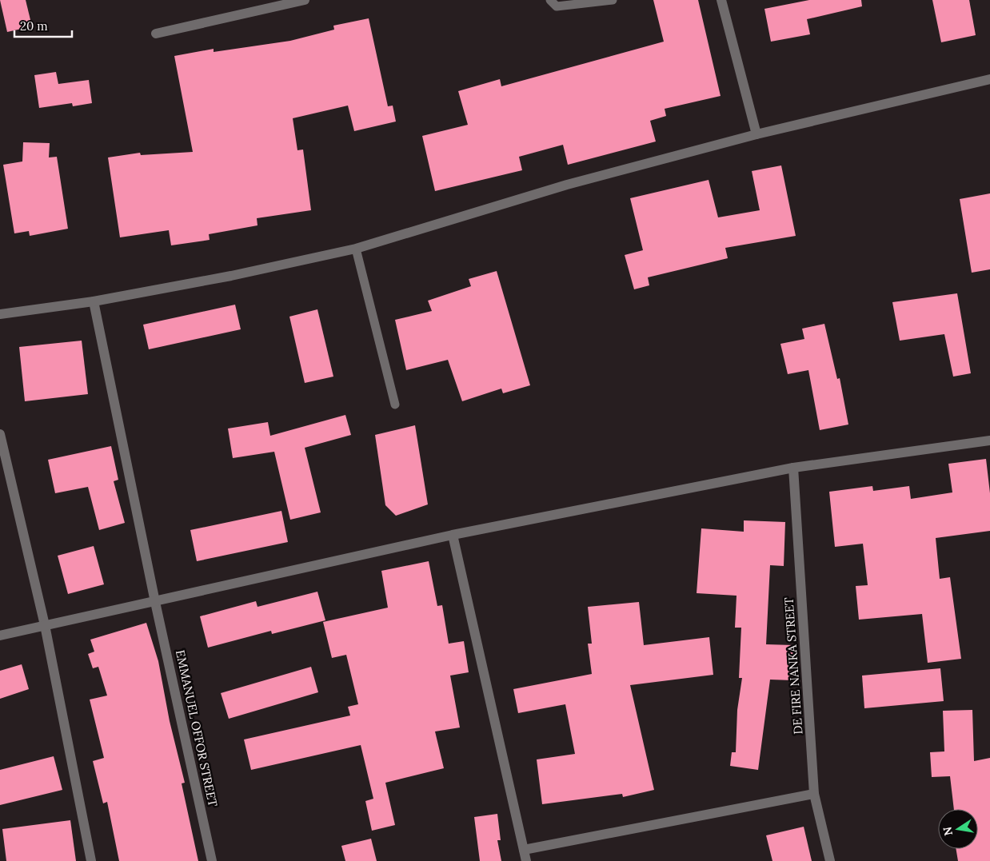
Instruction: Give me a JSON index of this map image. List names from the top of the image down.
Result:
{
  "streets": {
    "street": ["DE FIRE NANKA STREET", "EMMANUEL OFFOR STREET"]
  },
  "scale_bar": "20 m",
  "north": "left"
}
